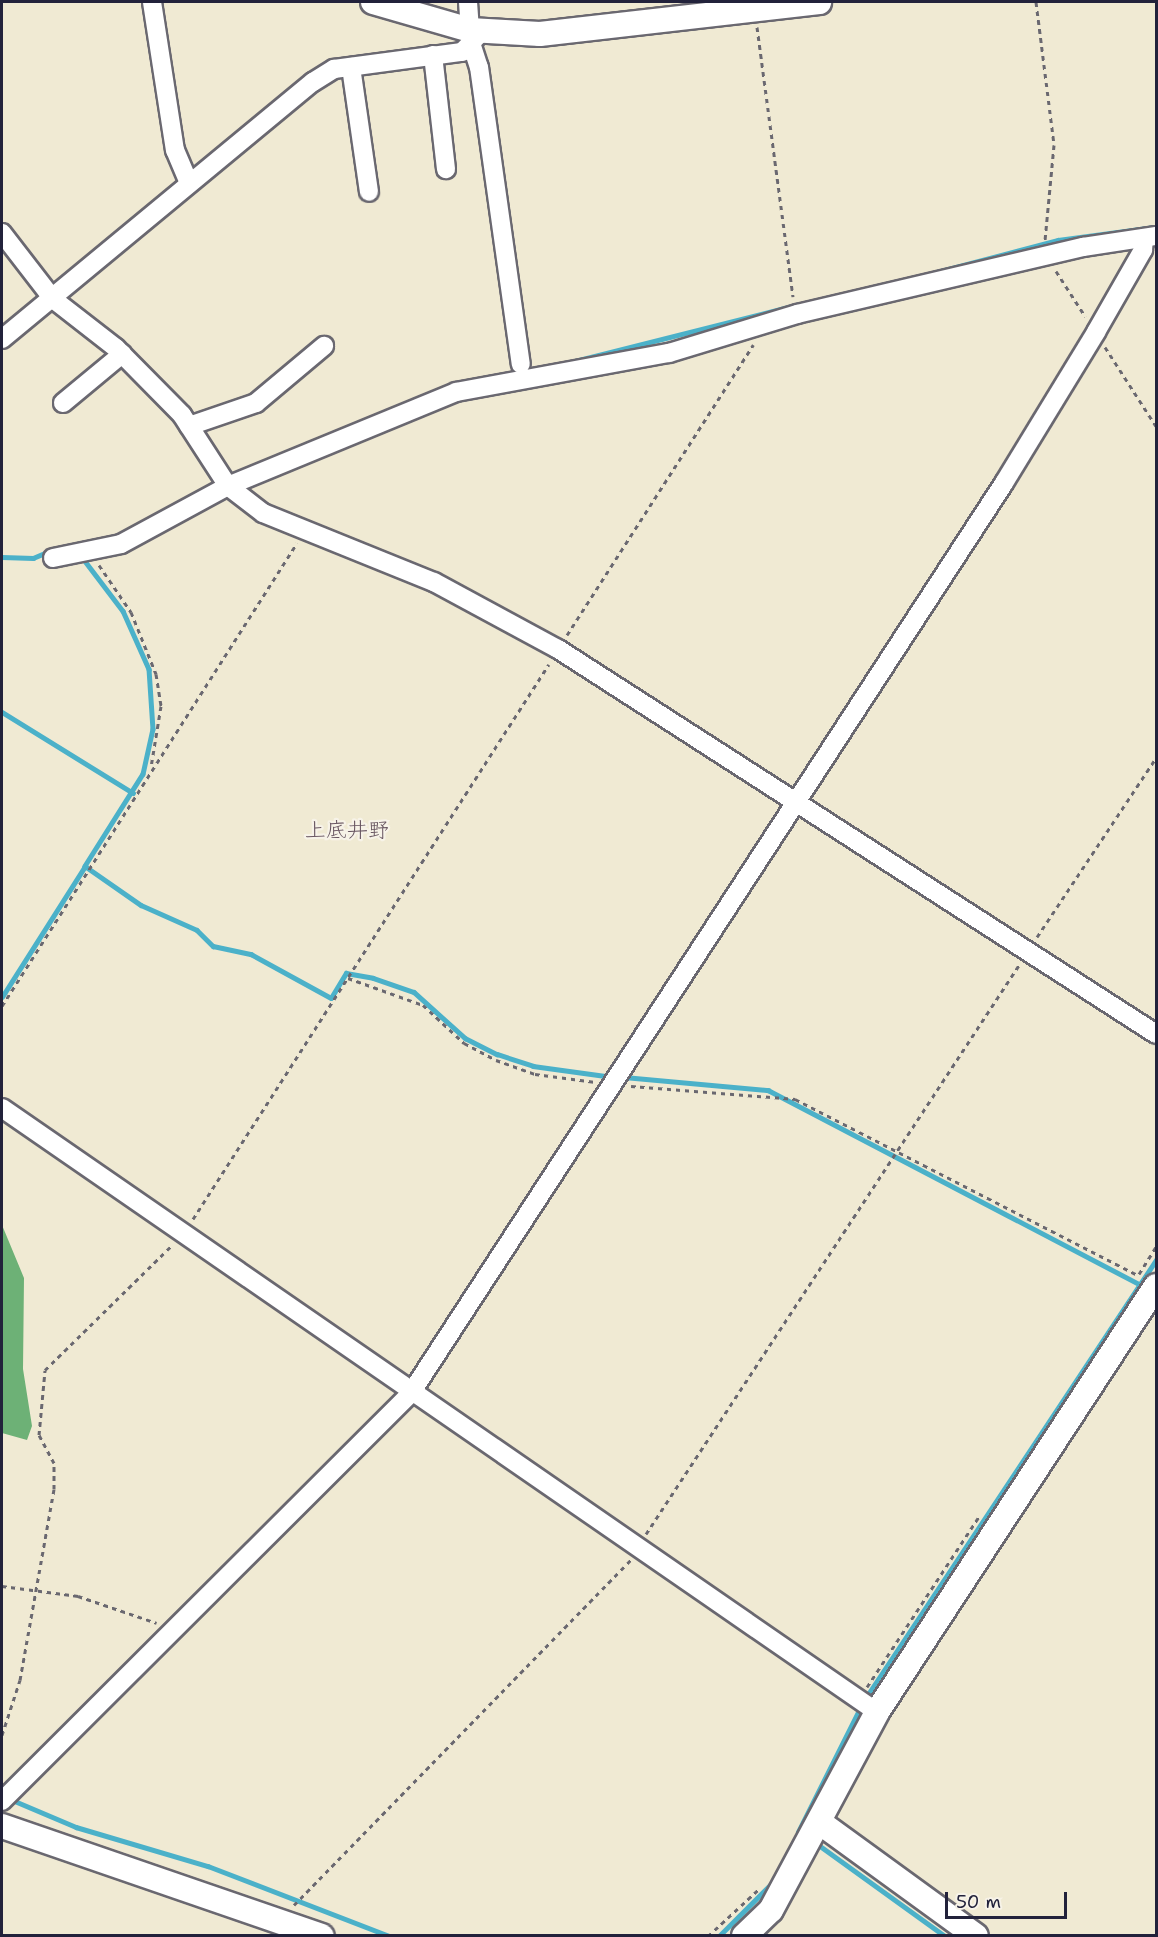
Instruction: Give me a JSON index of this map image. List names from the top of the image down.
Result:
{
  "districts": ["上底井野"],
  "scale_bar": "50 m"
}
